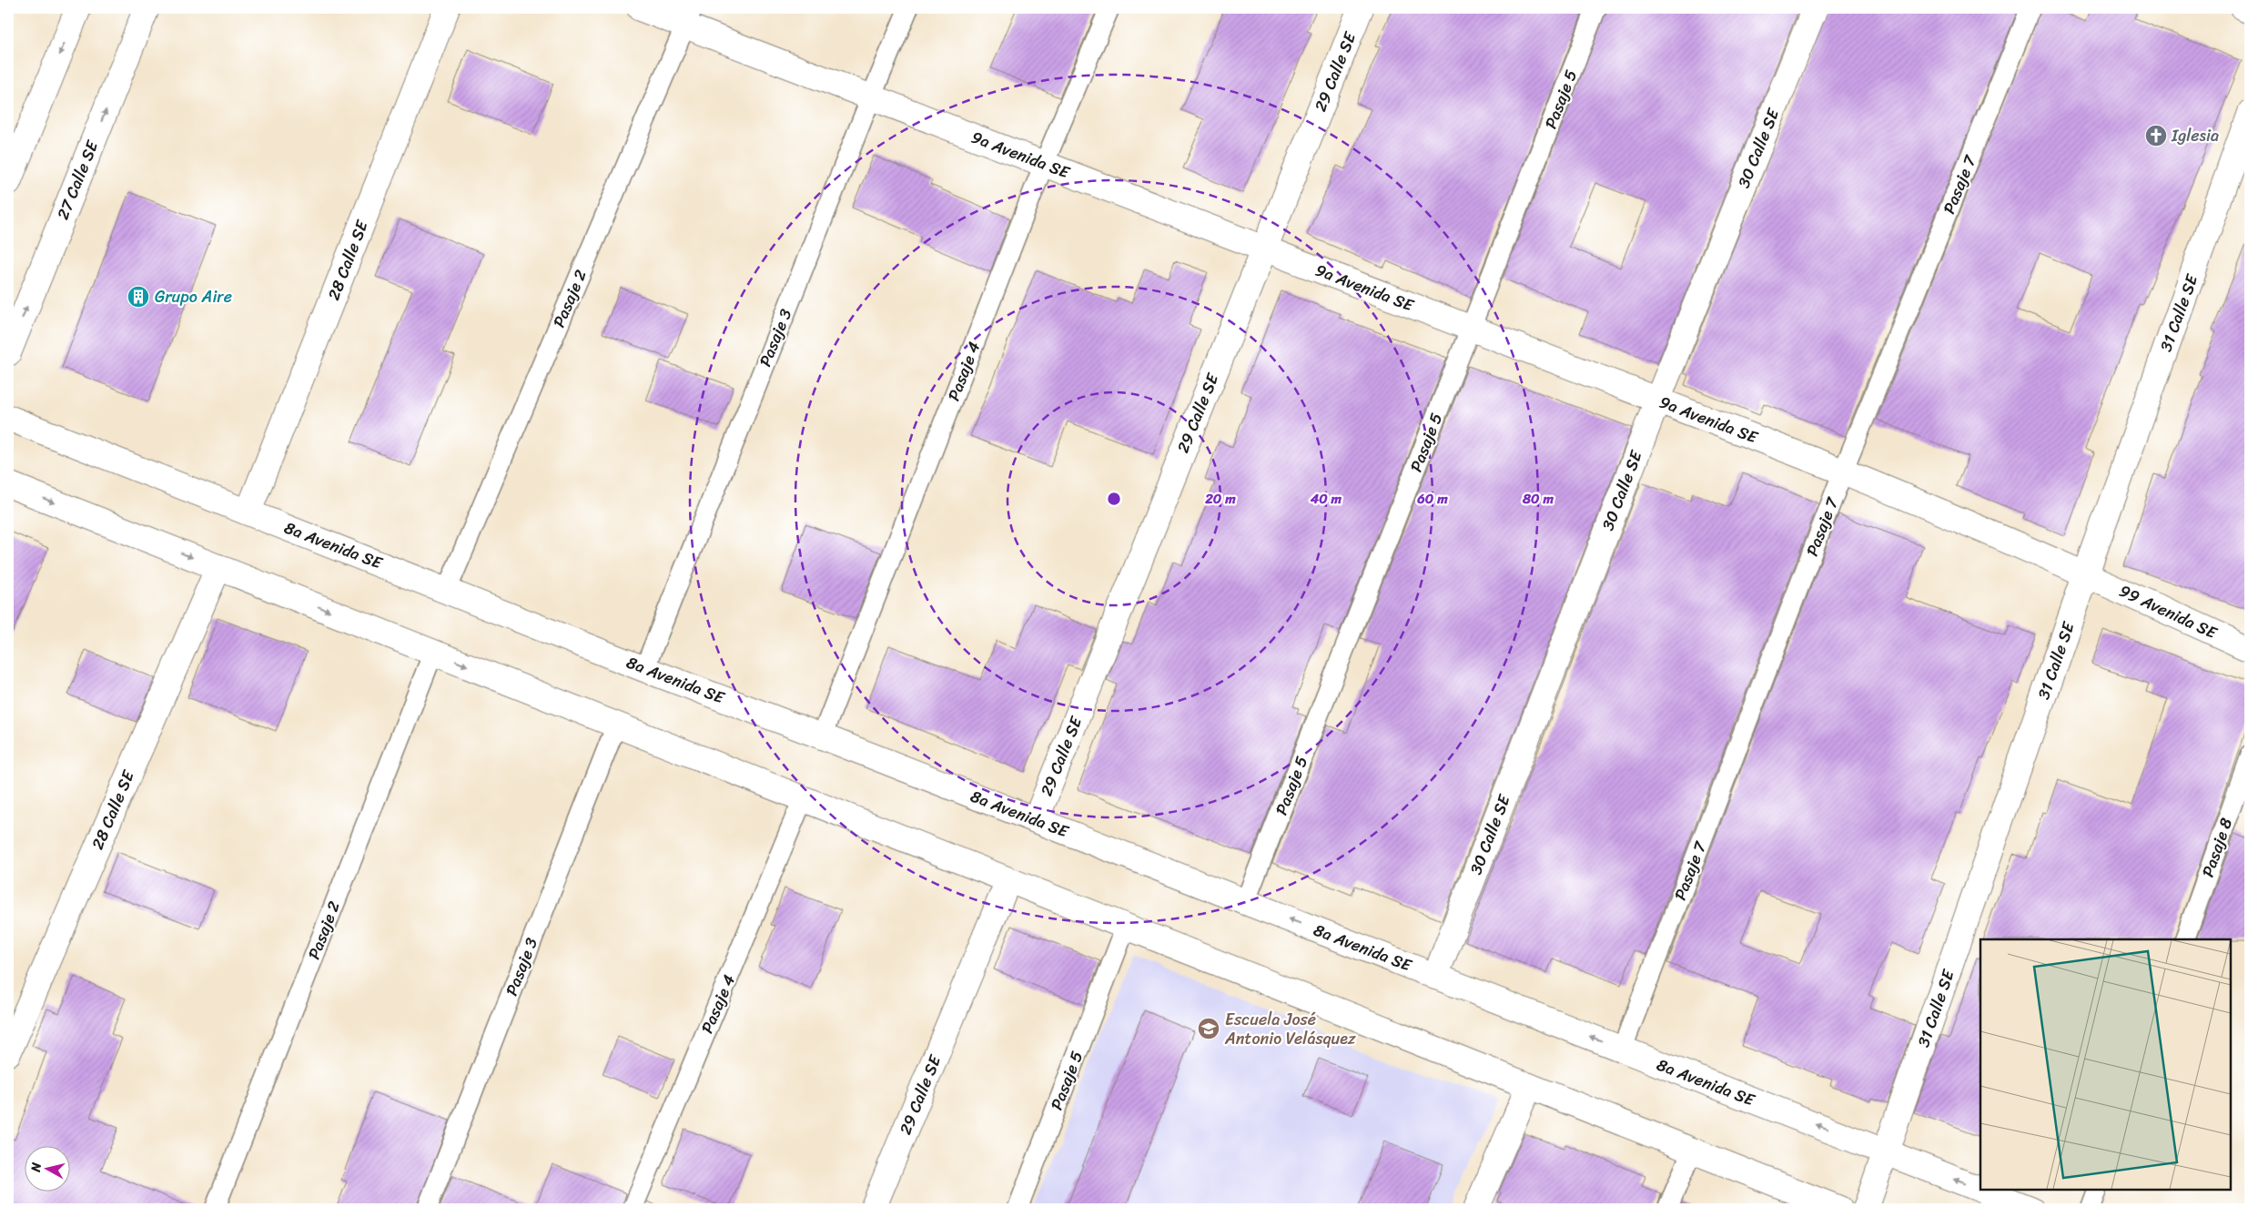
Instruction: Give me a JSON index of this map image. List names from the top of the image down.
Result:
{
  "streets": {
    "street": [
      "29 Calle SE",
      "30 Calle SE",
      "9a Avenida SE",
      "27 Calle SE",
      "28 Calle SE",
      "31 Calle SE",
      "8a Avenida SE",
      "99 Avenida SE"
    ],
    "lane": [
      "Pasaje 5",
      "Pasaje 7",
      "Pasaje 2",
      "Pasaje 3",
      "Pasaje 4",
      "Pasaje 8"
    ]
  },
  "crossings": [
    ["29 Calle SE", "9a Avenida SE"],
    ["29 Calle SE", "8a Avenida SE"],
    ["Pasaje 5", "9a Avenida SE"],
    ["Pasaje 5", "8a Avenida SE"],
    ["30 Calle SE", "9a Avenida SE"],
    ["30 Calle SE", "8a Avenida SE"],
    ["9a Avenida SE", "Pasaje 7"],
    ["9a Avenida SE", "Pasaje 2"],
    ["9a Avenida SE", "31 Calle SE"],
    ["9a Avenida SE", "Pasaje 3"],
    ["9a Avenida SE", "Pasaje 4"],
    ["9a Avenida SE", "99 Avenida SE"],
    ["Pasaje 7", "8a Avenida SE"],
    ["28 Calle SE", "8a Avenida SE"],
    ["Pasaje 2", "8a Avenida SE"],
    ["31 Calle SE", "8a Avenida SE"],
    ["31 Calle SE", "99 Avenida SE"],
    ["Pasaje 3", "8a Avenida SE"],
    ["Pasaje 4", "8a Avenida SE"]
  ],
  "places": {
    "church": ["Iglesia"],
    "building": ["Grupo Aire"],
    "school or university": ["Escuela José Antonio Velásquez"]
  },
  "north": "left",
  "rings": [
    "20 m",
    "40 m",
    "60 m",
    "80 m"
  ]
}
